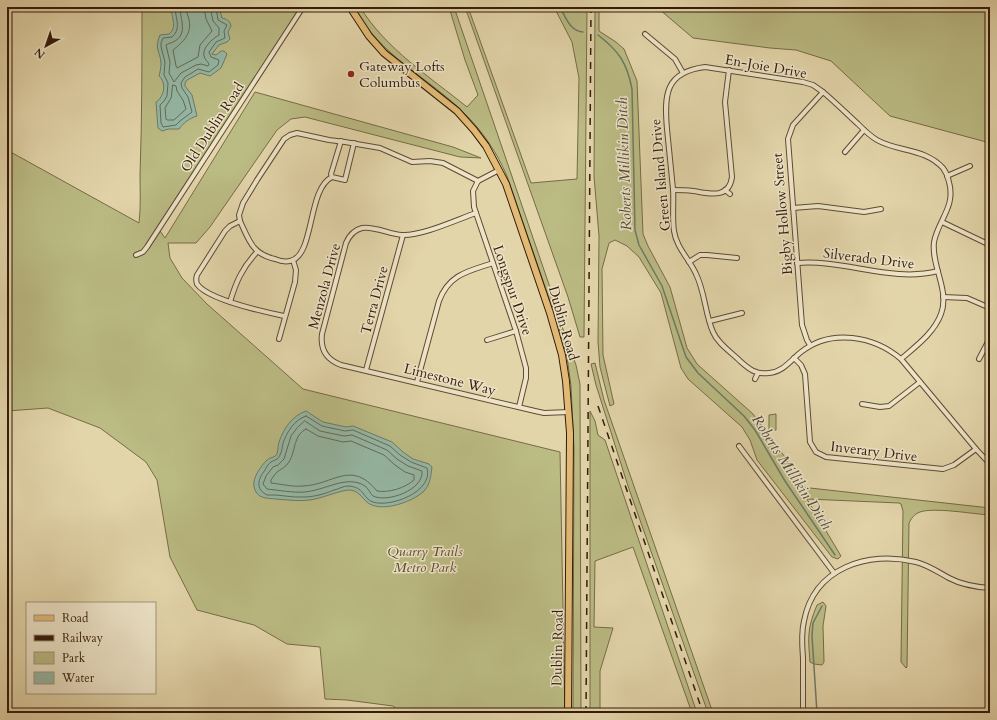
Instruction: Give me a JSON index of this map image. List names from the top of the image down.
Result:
{
  "streets": {
    "main road": ["Dublin Road"],
    "street": [
      "En-Joie Drive",
      "Old Dublin Road",
      "Green Island Drive",
      "Bigby Hollow Street",
      "Silverado Drive",
      "Menzola Drive",
      "Longspur Drive",
      "Terra Drive",
      "Limestone Way",
      "Inverary Drive"
    ]
  },
  "crossings": [
    ["En-Joie Drive", "Green Island Drive"],
    ["En-Joie Drive", "Bigby Hollow Street"],
    ["Bigby Hollow Street", "Silverado Drive"],
    ["Menzola Drive", "Terra Drive"],
    ["Menzola Drive", "Limestone Way"],
    ["Longspur Drive", "Limestone Way"],
    ["Terra Drive", "Limestone Way"],
    ["Dublin Road", "Limestone Way"]
  ],
  "water": ["Roberts Millikin Ditch"],
  "parks": ["Quarry Trails Metro Park"],
  "places": ["Gateway Lofts Columbus"],
  "legend": [
    "Road",
    "Railway",
    "Park",
    "Water"
  ],
  "north": "bottom left"
}
